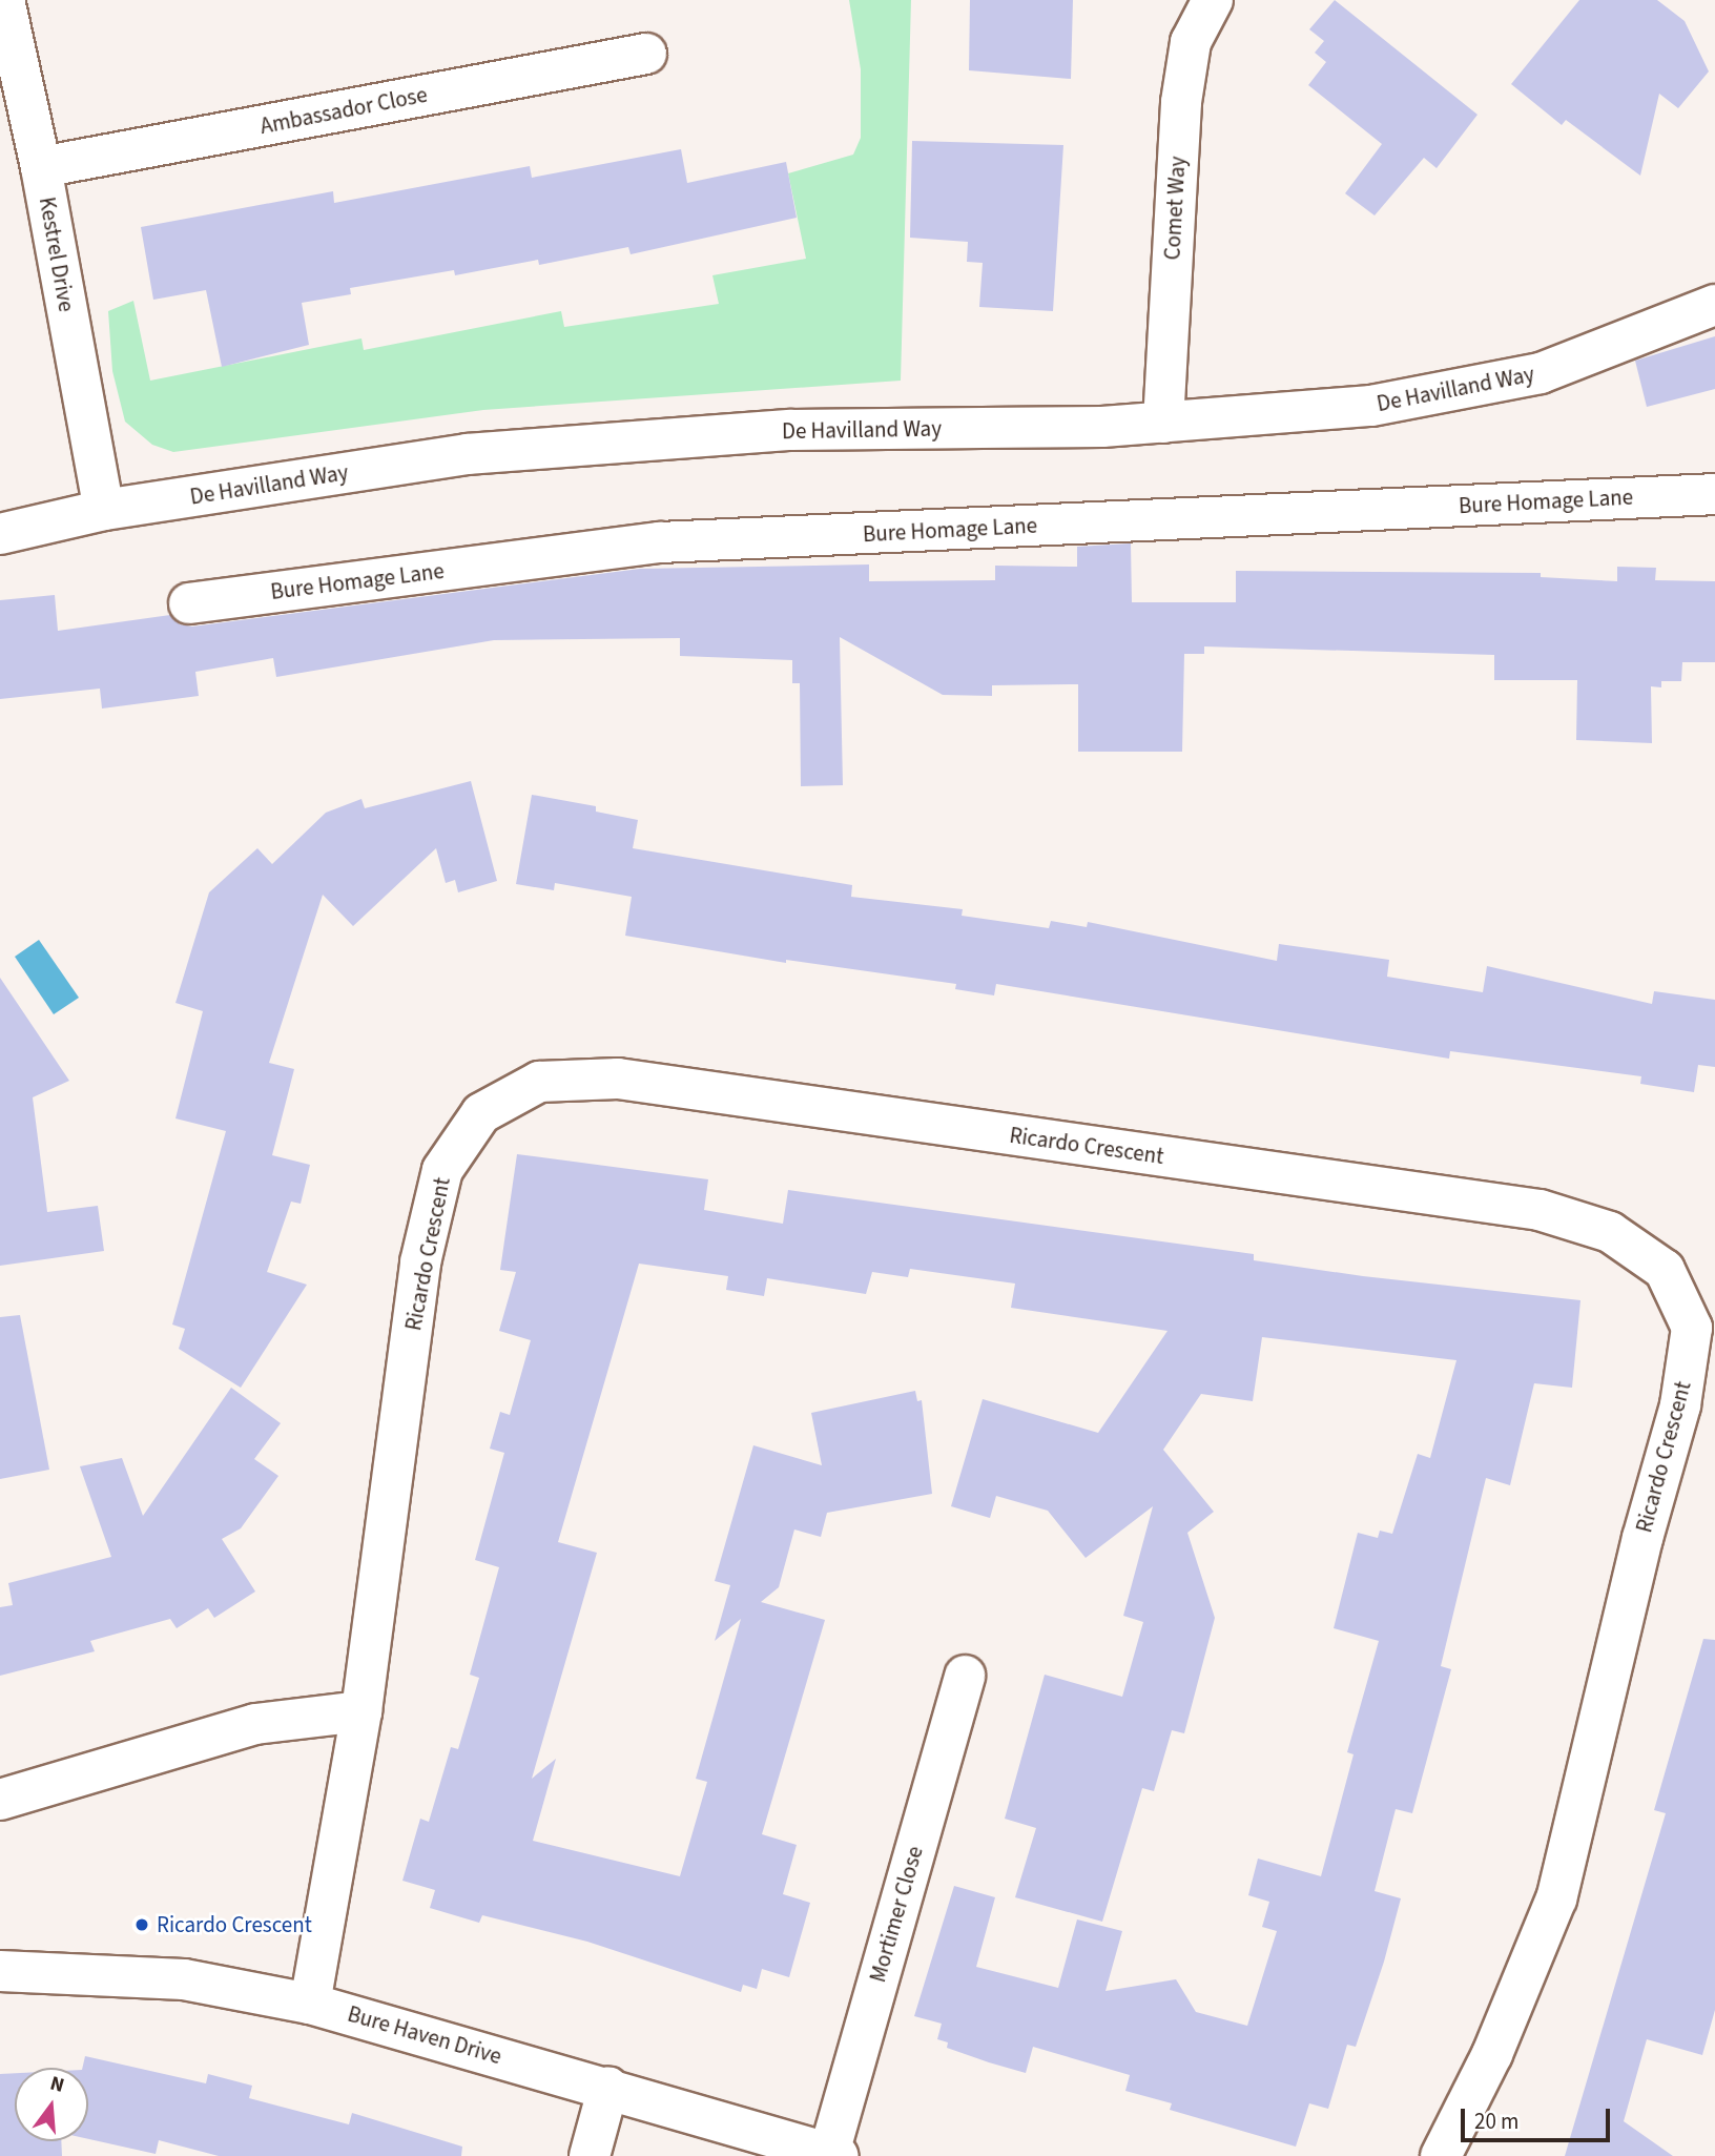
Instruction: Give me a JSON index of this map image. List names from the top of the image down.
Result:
{
  "streets": {
    "street": [
      "Ambassador Close",
      "Comet Way",
      "Kestrel Drive",
      "De Havilland Way",
      "Bure Homage Lane",
      "Ricardo Crescent",
      "Mortimer Close",
      "Bure Haven Drive"
    ]
  },
  "crossings": [
    ["Ambassador Close", "Kestrel Drive"],
    ["Comet Way", "De Havilland Way"],
    ["Kestrel Drive", "De Havilland Way"],
    ["Ricardo Crescent", "Bure Haven Drive"],
    ["Mortimer Close", "Bure Haven Drive"]
  ],
  "places": ["Ricardo Crescent"],
  "scale_bar": "20 m",
  "north": "top"
}
